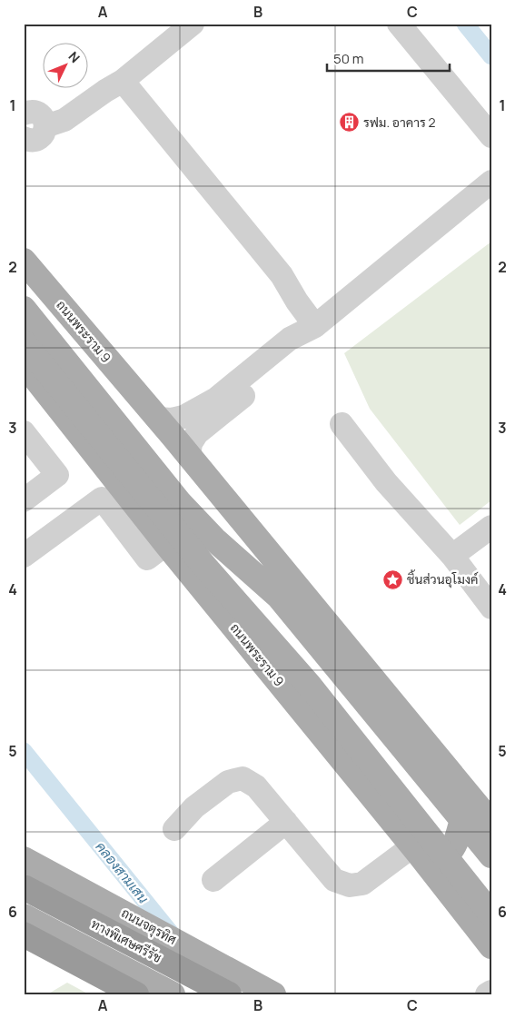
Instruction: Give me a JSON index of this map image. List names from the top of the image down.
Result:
{
  "streets": {
    "highway": ["ทางพิเศษศรีรัช"],
    "main road": ["ถนนพระราม 9", "ถนนจตุรทิศ"]
  },
  "water": ["คลองสามเสน"],
  "places": {
    "building": ["รฟม. อาคาร 2"],
    "place": ["ชิ้นส่วนอุโมงค์"]
  },
  "scale_bar": "50 m",
  "north": "top right",
  "grid": {
    "columns": ["A", "B", "C"],
    "rows": [
      "1",
      "2",
      "3",
      "4",
      "5",
      "6"
    ]
  }
}
